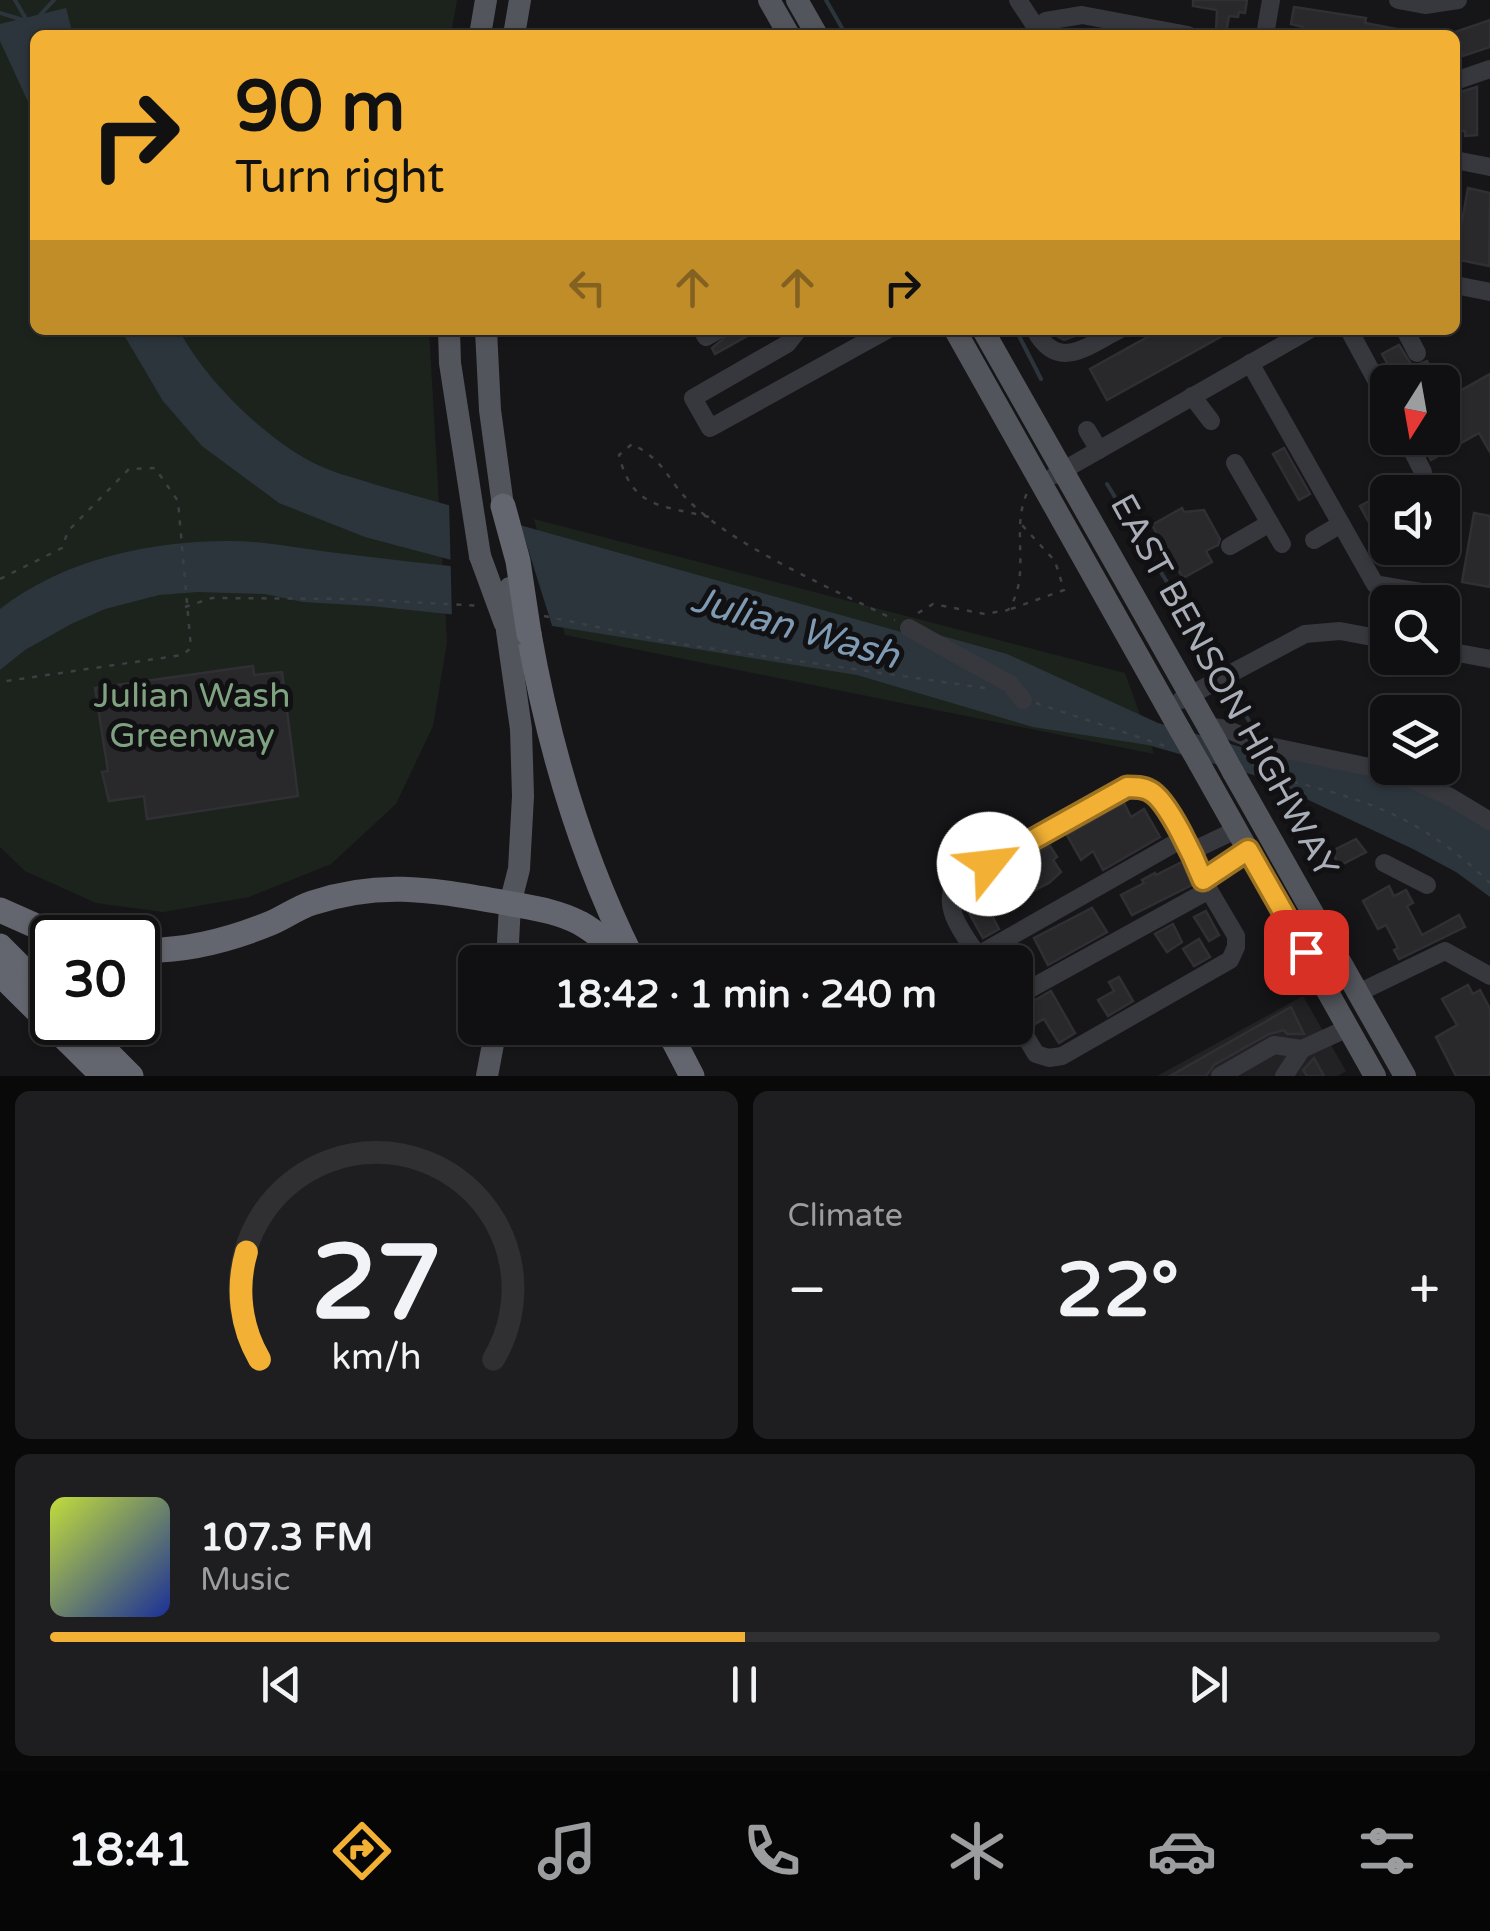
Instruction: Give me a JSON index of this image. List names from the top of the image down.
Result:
{
  "streets": {
    "main road": ["EAST BENSON HIGHWAY"]
  },
  "water": ["Julian Wash"],
  "parks": ["Julian Wash Greenway"],
  "north": "bottom",
  "page": {
    "turn": ["90 m", "Turn right"],
    "limit": "30",
    "trip": "18:42 · 1 min · 240 m",
    "tile": "Climate",
    "heat": ["−", "22°", "+"],
    "song": ["107.3 FM", "Music"],
    "tabs": "18:41",
    "gauge": ["27", "km/h"]
  }
}
